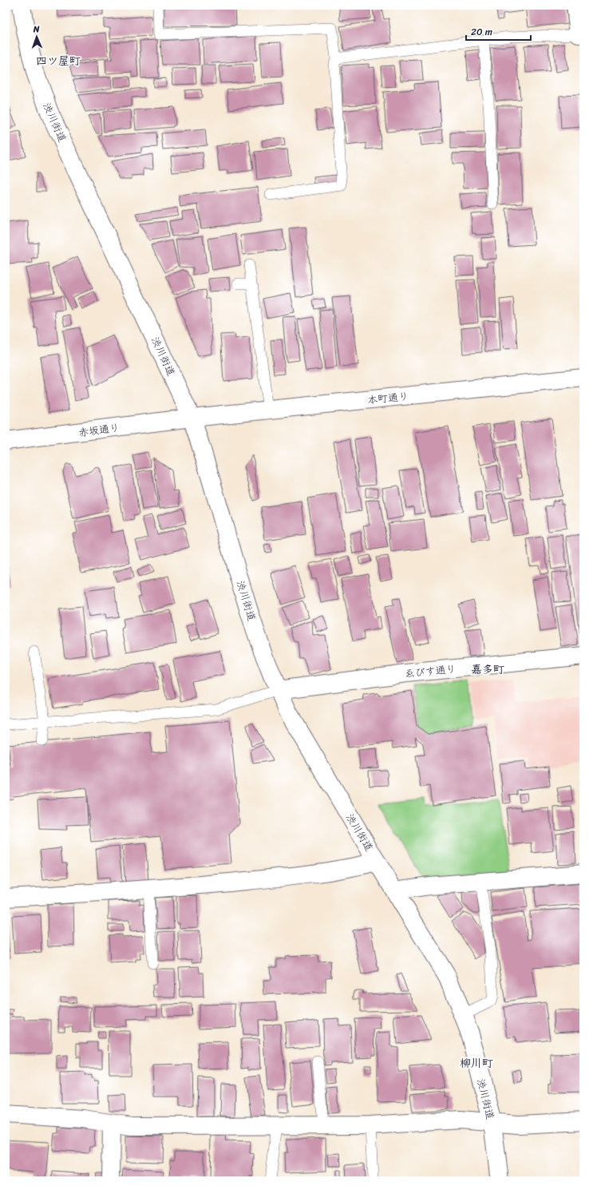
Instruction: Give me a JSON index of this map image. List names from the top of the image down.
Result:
{
  "streets": {
    "main road": [
      "渋川街道",
      "本町通り",
      "赤坂通り",
      "ゑびす通り"
    ]
  },
  "crossings": [
    ["渋川街道", "本町通り"],
    ["渋川街道", "赤坂通り"],
    ["渋川街道", "ゑびす通り"],
    ["本町通り", "赤坂通り"]
  ],
  "districts": ["四ツ屋町", "嘉多町", "柳川町"],
  "scale_bar": "20 m",
  "north": "top"
}
